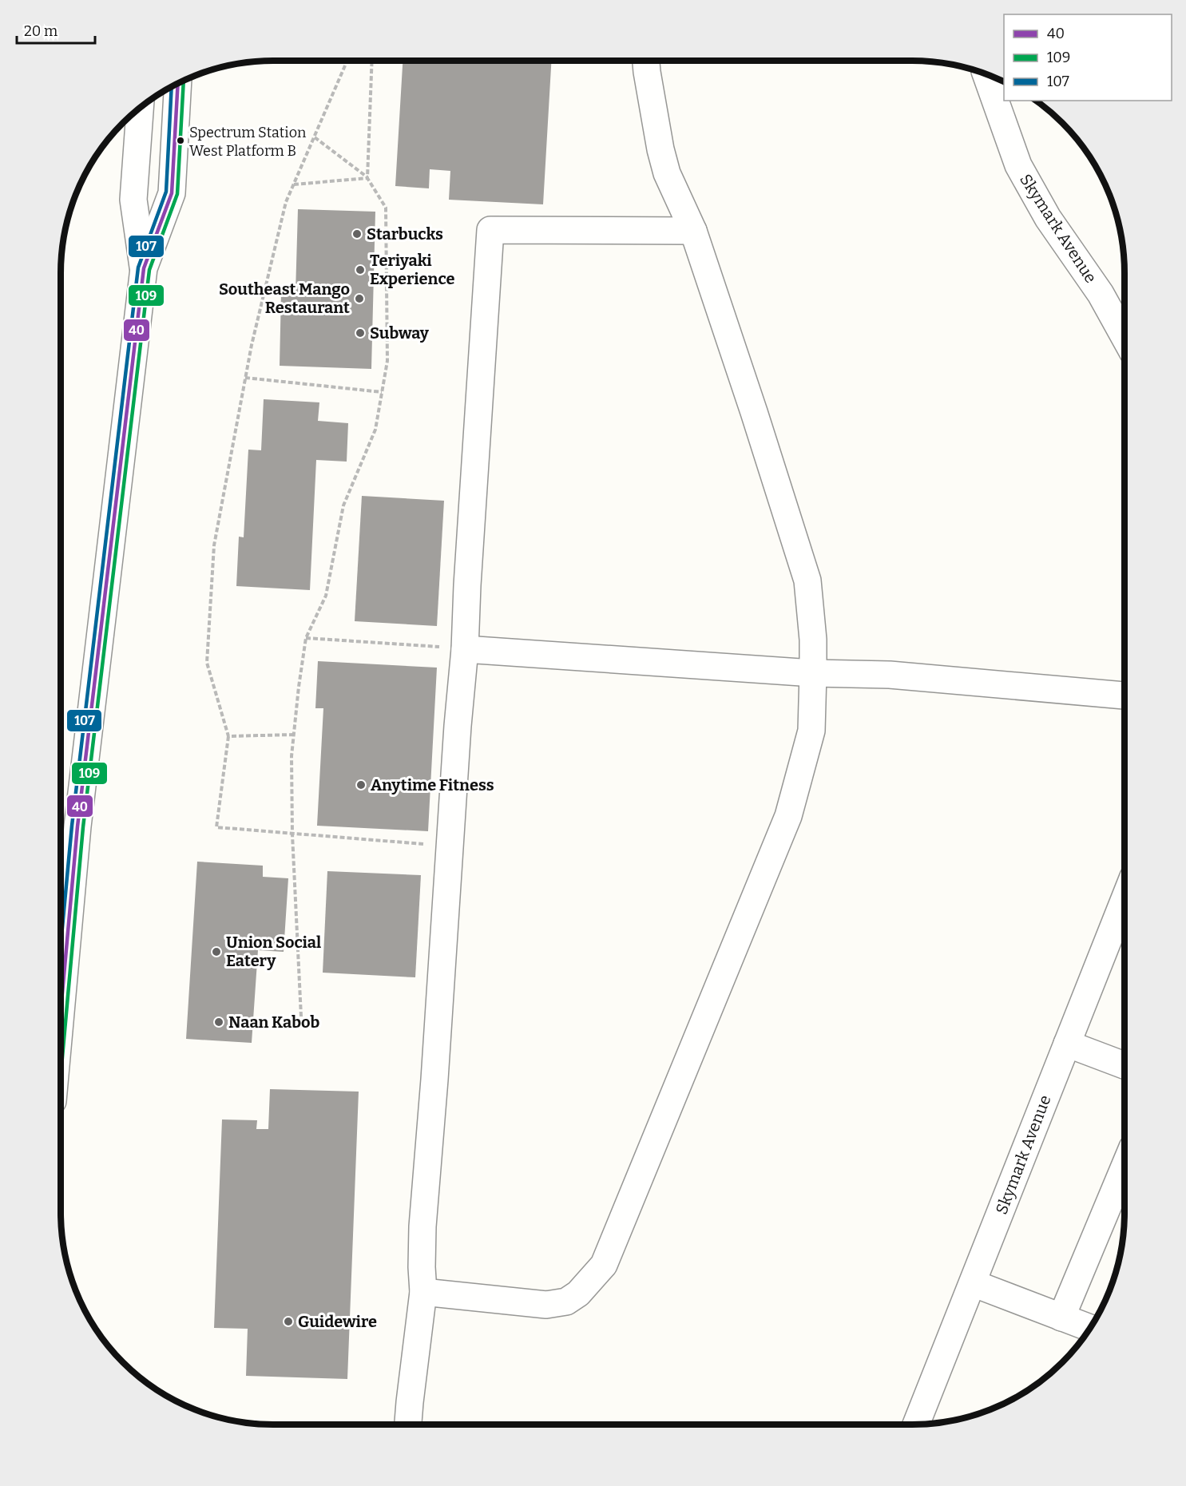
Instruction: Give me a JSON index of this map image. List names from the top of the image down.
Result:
{
  "streets": {
    "street": ["Skymark Avenue"]
  },
  "places": [
    "Spectrum Station West Platform B",
    "Starbucks",
    "Teriyaki Experience",
    "Southeast Mango Restaurant",
    "Subway",
    "Anytime Fitness",
    "Union Social Eatery",
    "Naan Kabob",
    "Guidewire"
  ],
  "lines": ["transit line 109", "transit line 40", "transit line 107"],
  "legend": ["40", "109", "107"],
  "scale_bar": "20 m"
}
